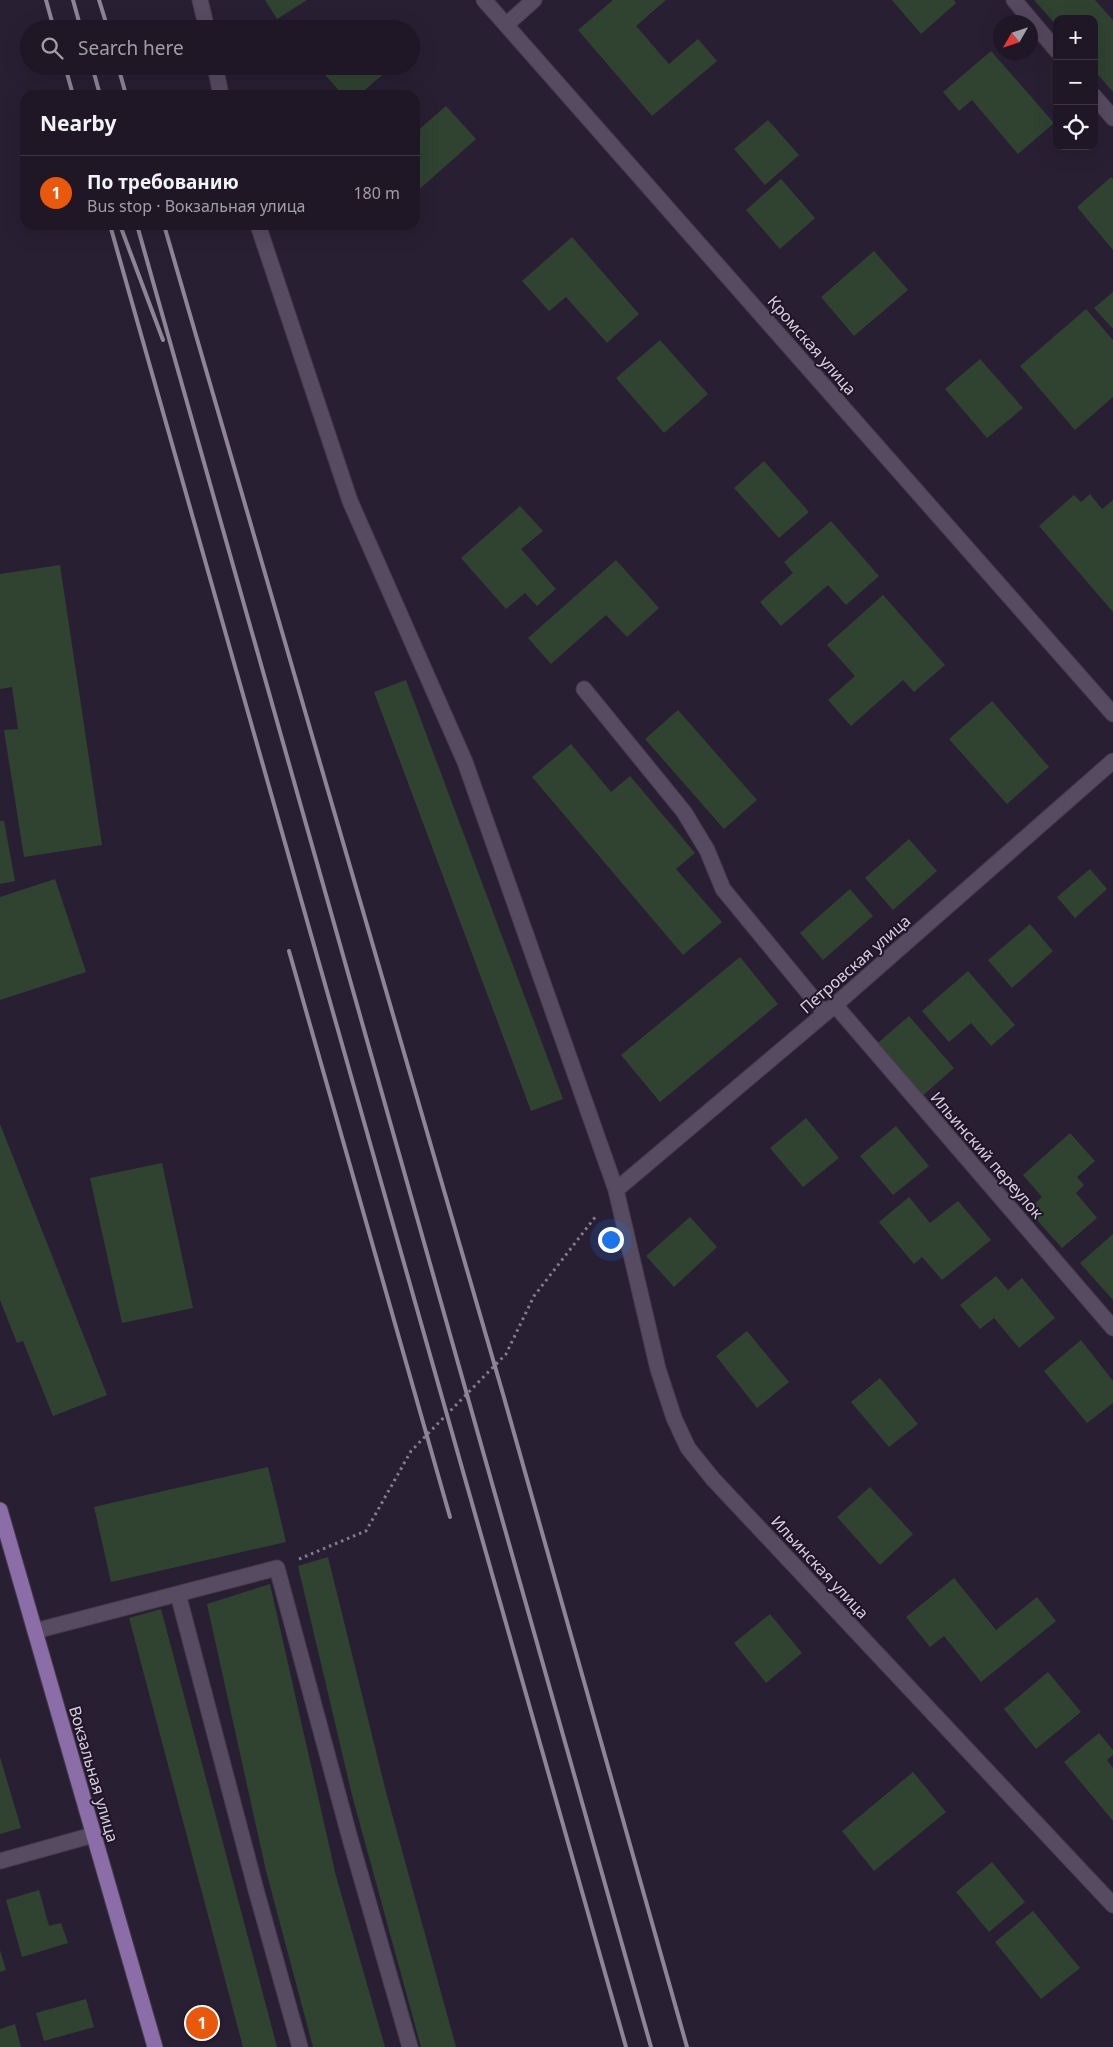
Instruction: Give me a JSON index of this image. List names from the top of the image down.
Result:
{
  "streets": {
    "main road": ["Вокзальная улица"],
    "street": [
      "Кромская улица",
      "Петровская улица",
      "Ильинский переулок",
      "Ильинская улица"
    ]
  },
  "crossings": [
    ["Петровская улица", "Ильинский переулок"],
    ["Петровская улица", "Ильинская улица"]
  ],
  "north": "bottom left",
  "page": {
    "map_buttons": ["+", "−"],
    "search": "Search here",
    "heading": "Nearby",
    "list": [
      {
        "mark": "1",
        "name": "По требованию",
        "note": "Bus stop · Вокзальная улица",
        "value": "180 m"
      }
    ],
    "pins": "1"
  }
}
